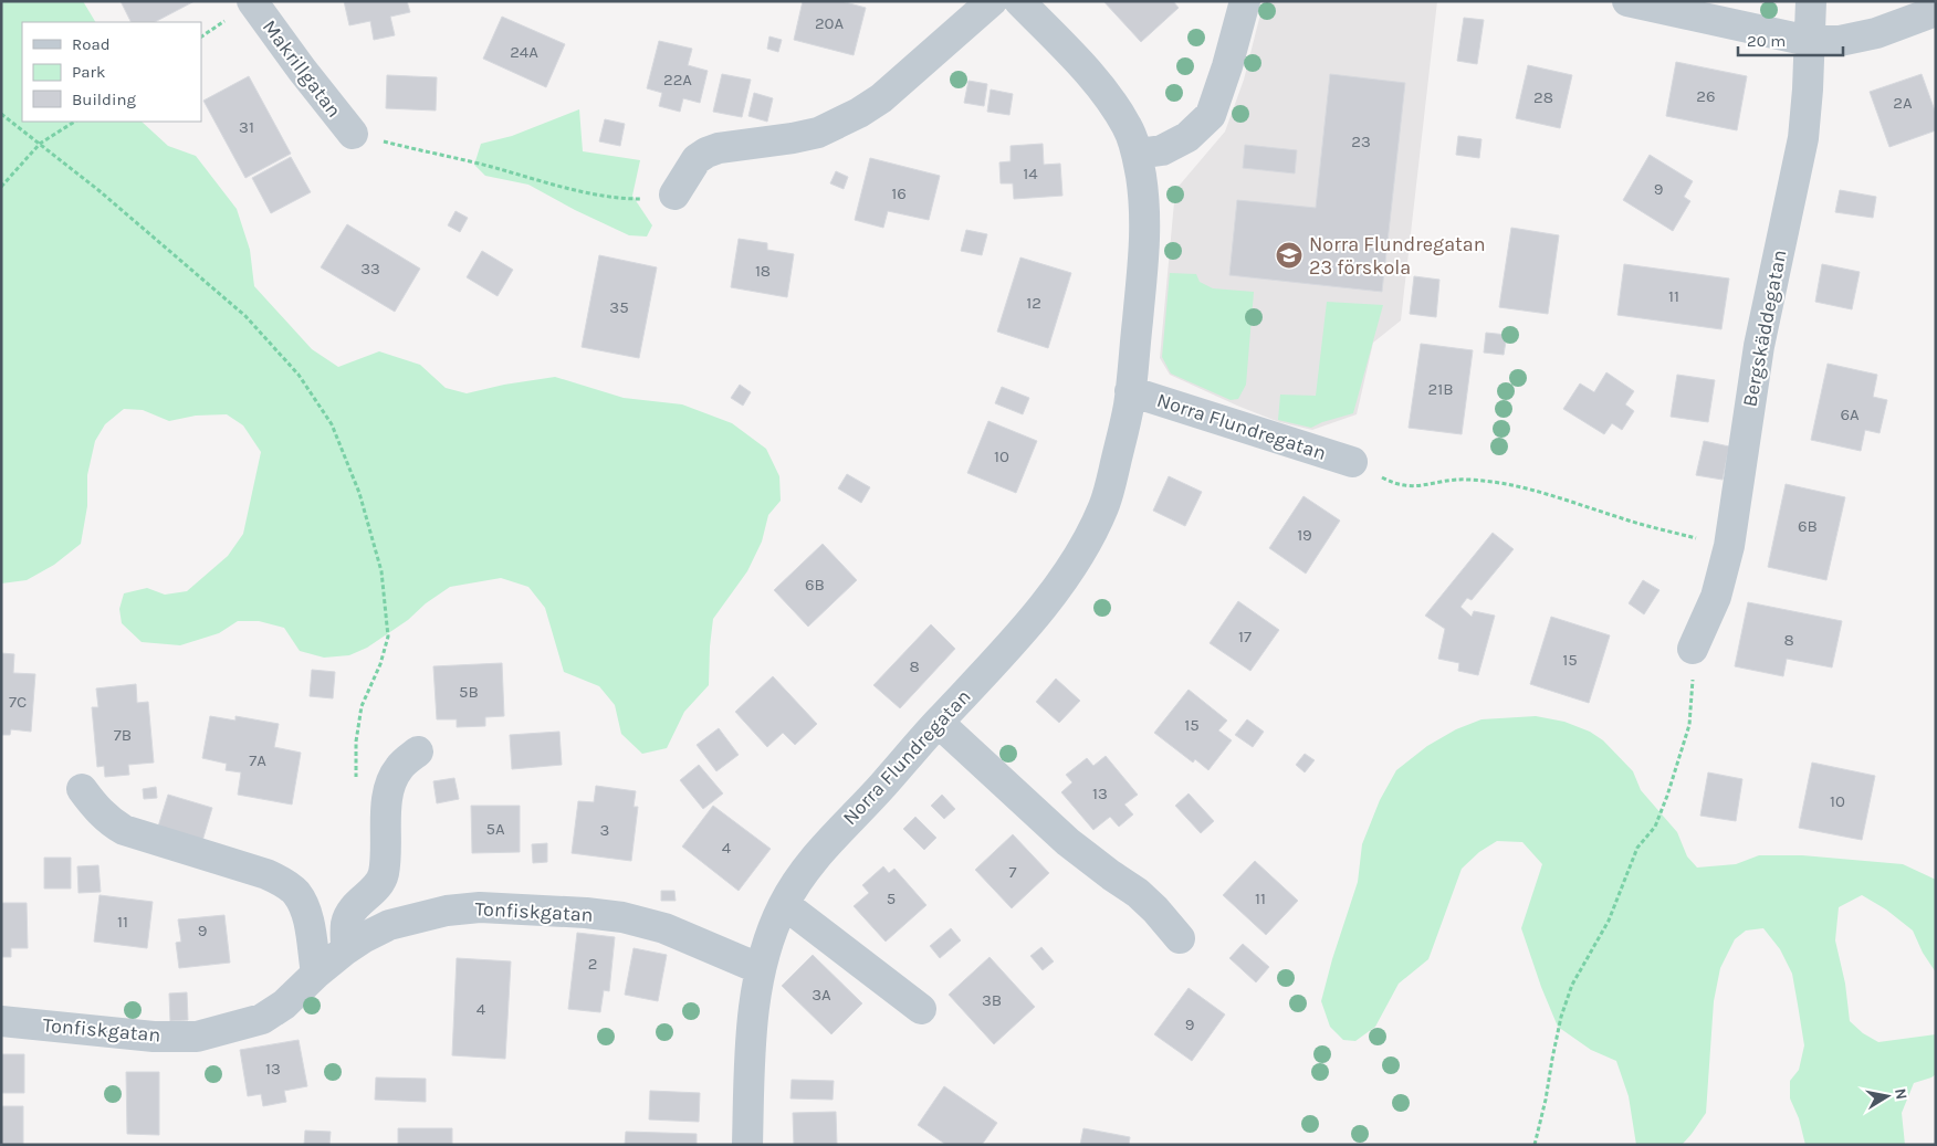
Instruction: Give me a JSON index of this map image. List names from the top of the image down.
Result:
{
  "streets": {
    "street": [
      "Makrillgatan",
      "Bergskäddegatan",
      "Norra Flundregatan",
      "Tonfiskgatan"
    ]
  },
  "crossings": [
    ["Norra Flundregatan", "Tonfiskgatan"]
  ],
  "places": {
    "school or university": ["Norra Flundregatan 23 förskola"]
  },
  "house_numbers": [
    "20A",
    "24A",
    "22A",
    "26",
    "28",
    "2A",
    "31",
    "23",
    "14",
    "9",
    "16",
    "33",
    "18",
    "11",
    "12",
    "35",
    "21B",
    "6A",
    "10",
    "6B",
    "19",
    "6B",
    "17",
    "8",
    "15",
    "8",
    "5B",
    "7C",
    "15",
    "7B",
    "7A",
    "13",
    "10",
    "5A",
    "3",
    "4",
    "7",
    "5",
    "11",
    "11",
    "9",
    "2",
    "3A",
    "3B",
    "4",
    "9",
    "13"
  ],
  "legend": ["Road", "Park", "Building"],
  "scale_bar": "20 m",
  "north": "right"
}
